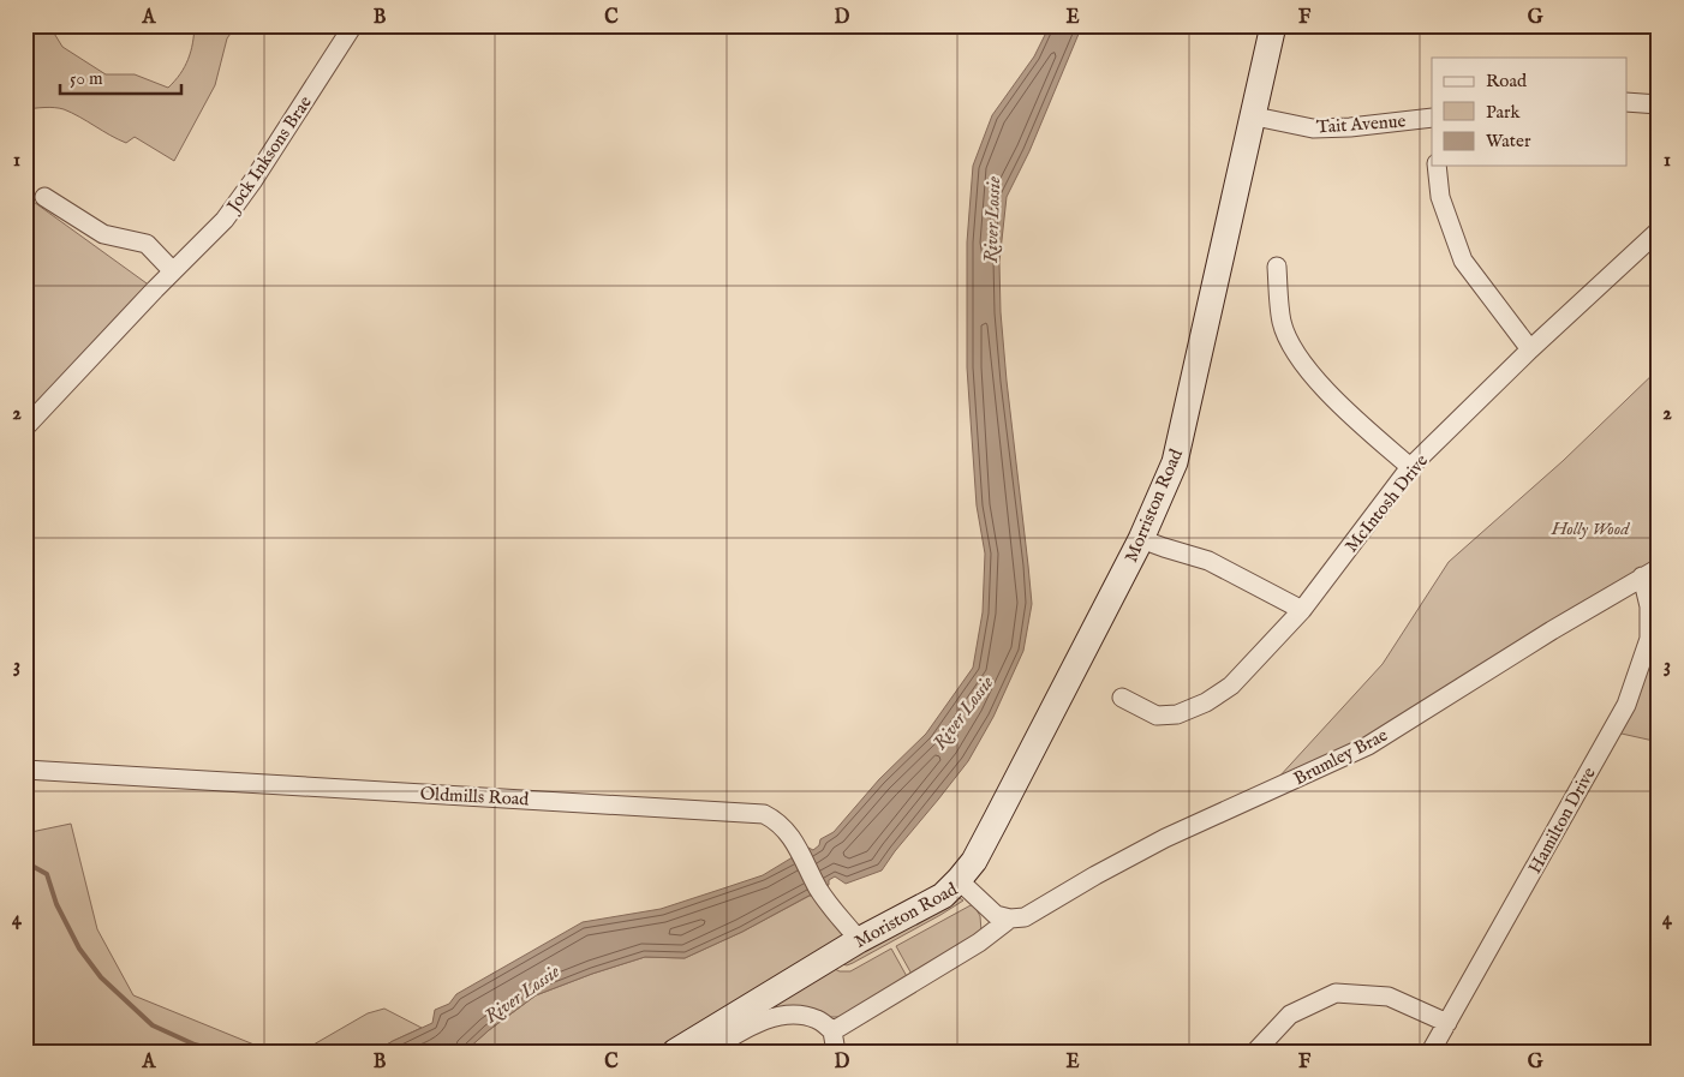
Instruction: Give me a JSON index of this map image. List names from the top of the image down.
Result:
{
  "streets": {
    "street": [
      "Tait Avenue",
      "Jock Inksons Brae",
      "McIntosh Drive",
      "Morriston Road",
      "Brumley Brae",
      "Oldmills Road",
      "Hamilton Drive",
      "Moriston Road"
    ]
  },
  "crossings": [
    ["Tait Avenue", "Morriston Road"],
    ["Morriston Road", "Moriston Road"],
    ["Brumley Brae", "Hamilton Drive"],
    ["Brumley Brae", "Moriston Road"],
    ["Oldmills Road", "Moriston Road"]
  ],
  "water": ["River Lossie"],
  "parks": ["Holly Wood"],
  "legend": ["Road", "Park", "Water"],
  "scale_bar": "50 m",
  "grid": {
    "columns": [
      "A",
      "B",
      "C",
      "D",
      "E",
      "F",
      "G"
    ],
    "rows": [
      "1",
      "2",
      "3",
      "4"
    ]
  }
}
